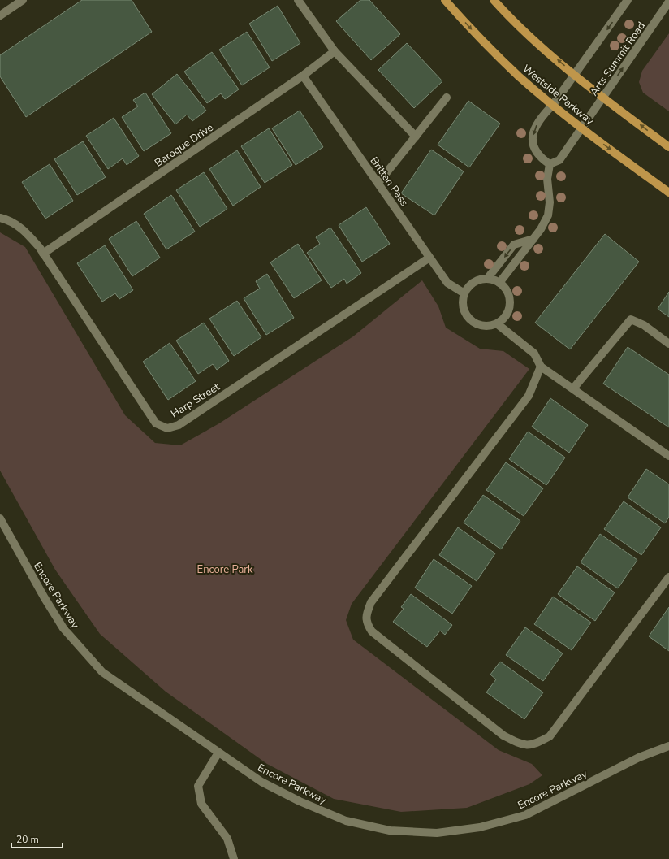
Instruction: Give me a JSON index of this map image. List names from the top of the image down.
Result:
{
  "streets": {
    "main road": ["Westside Parkway"],
    "street": [
      "Arts Summit Road",
      "Baroque Drive",
      "Britten Pass",
      "Harp Street",
      "Encore Parkway"
    ]
  },
  "crossings": [
    ["Arts Summit Road", "Westside Parkway"],
    ["Baroque Drive", "Britten Pass"],
    ["Baroque Drive", "Harp Street"],
    ["Britten Pass", "Harp Street"]
  ],
  "parks": ["Encore Park"],
  "scale_bar": "20 m"
}
